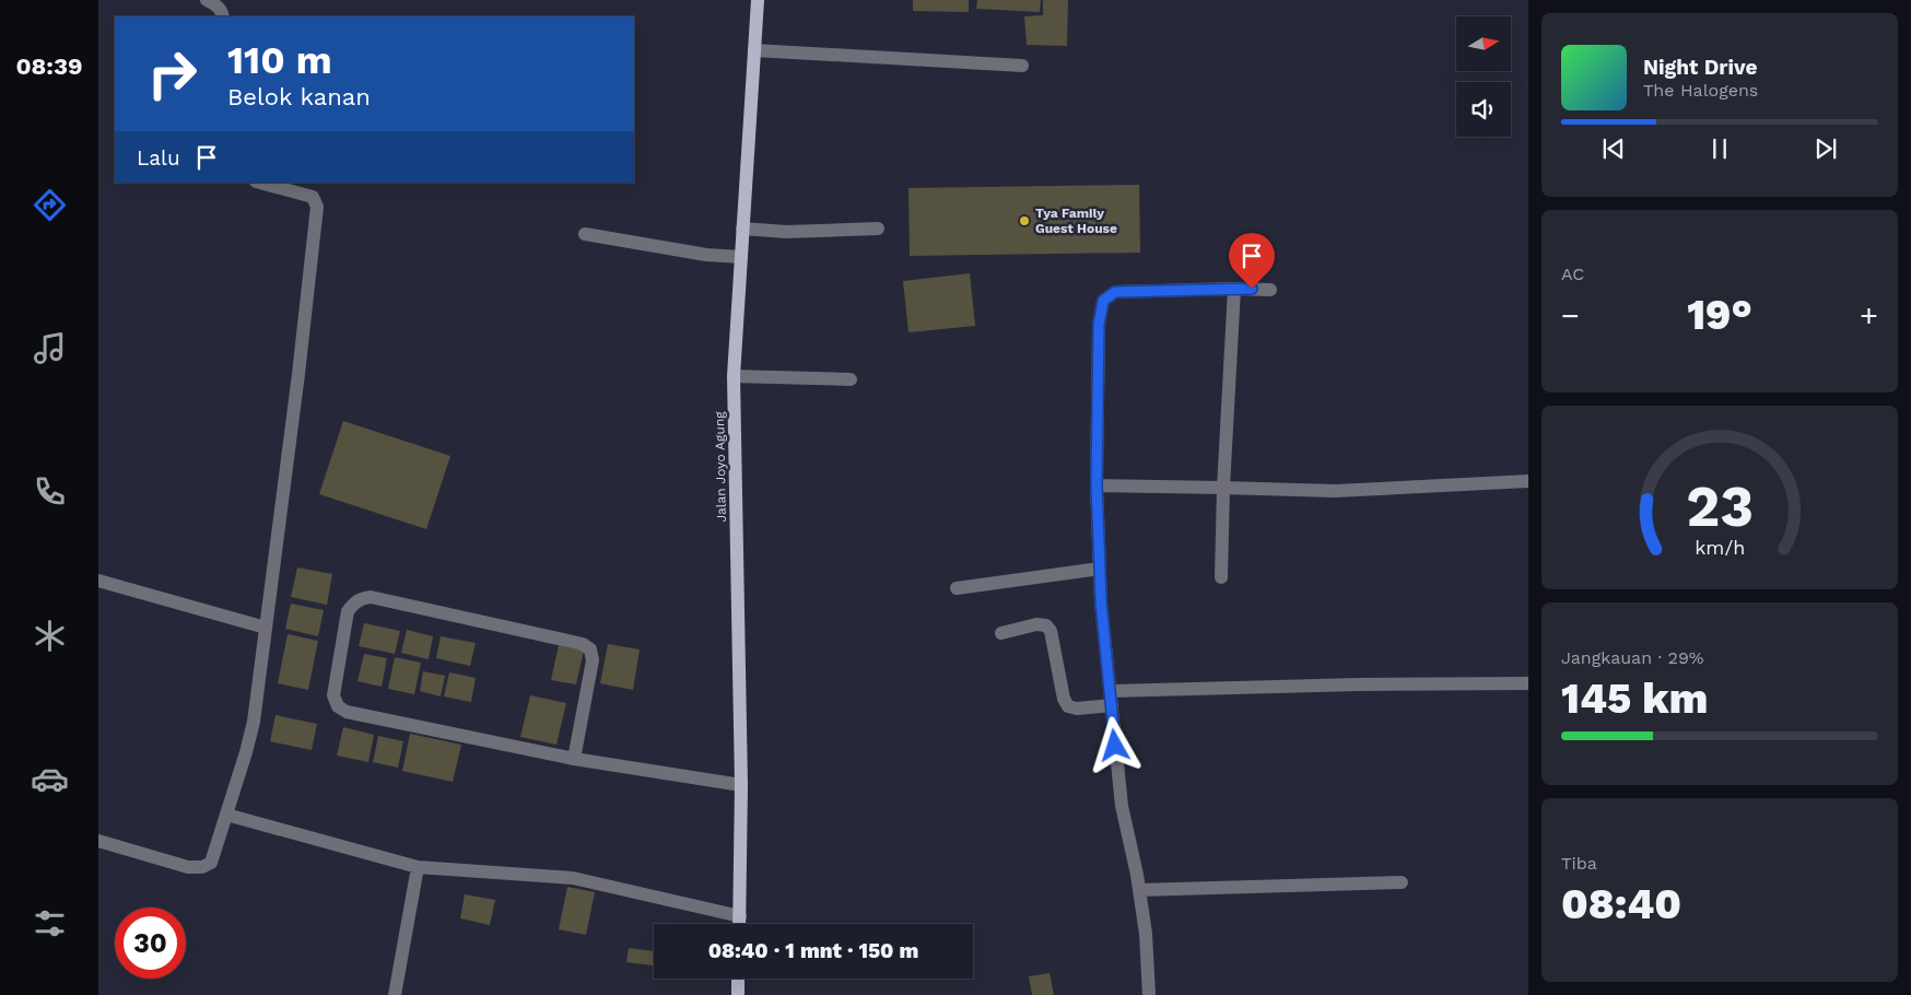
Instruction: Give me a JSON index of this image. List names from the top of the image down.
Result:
{
  "streets": {
    "main road": ["Jalan Joyo Agung"]
  },
  "places": ["Tya Family Guest House"],
  "north": "right",
  "page": {
    "tabs": "08:39",
    "turn": ["110 m", "Belok kanan"],
    "song": ["Night Drive", "The Halogens"],
    "then": "Lalu",
    "tile": [
      "AC",
      ["Jangkauan · 29%", "145 km"],
      ["Tiba", "08:40"]
    ],
    "heat": ["−", "19°", "+"],
    "limit": "30",
    "trip": "08:40 · 1 mnt · 150 m",
    "gauge": ["23", "km/h"]
  }
}
